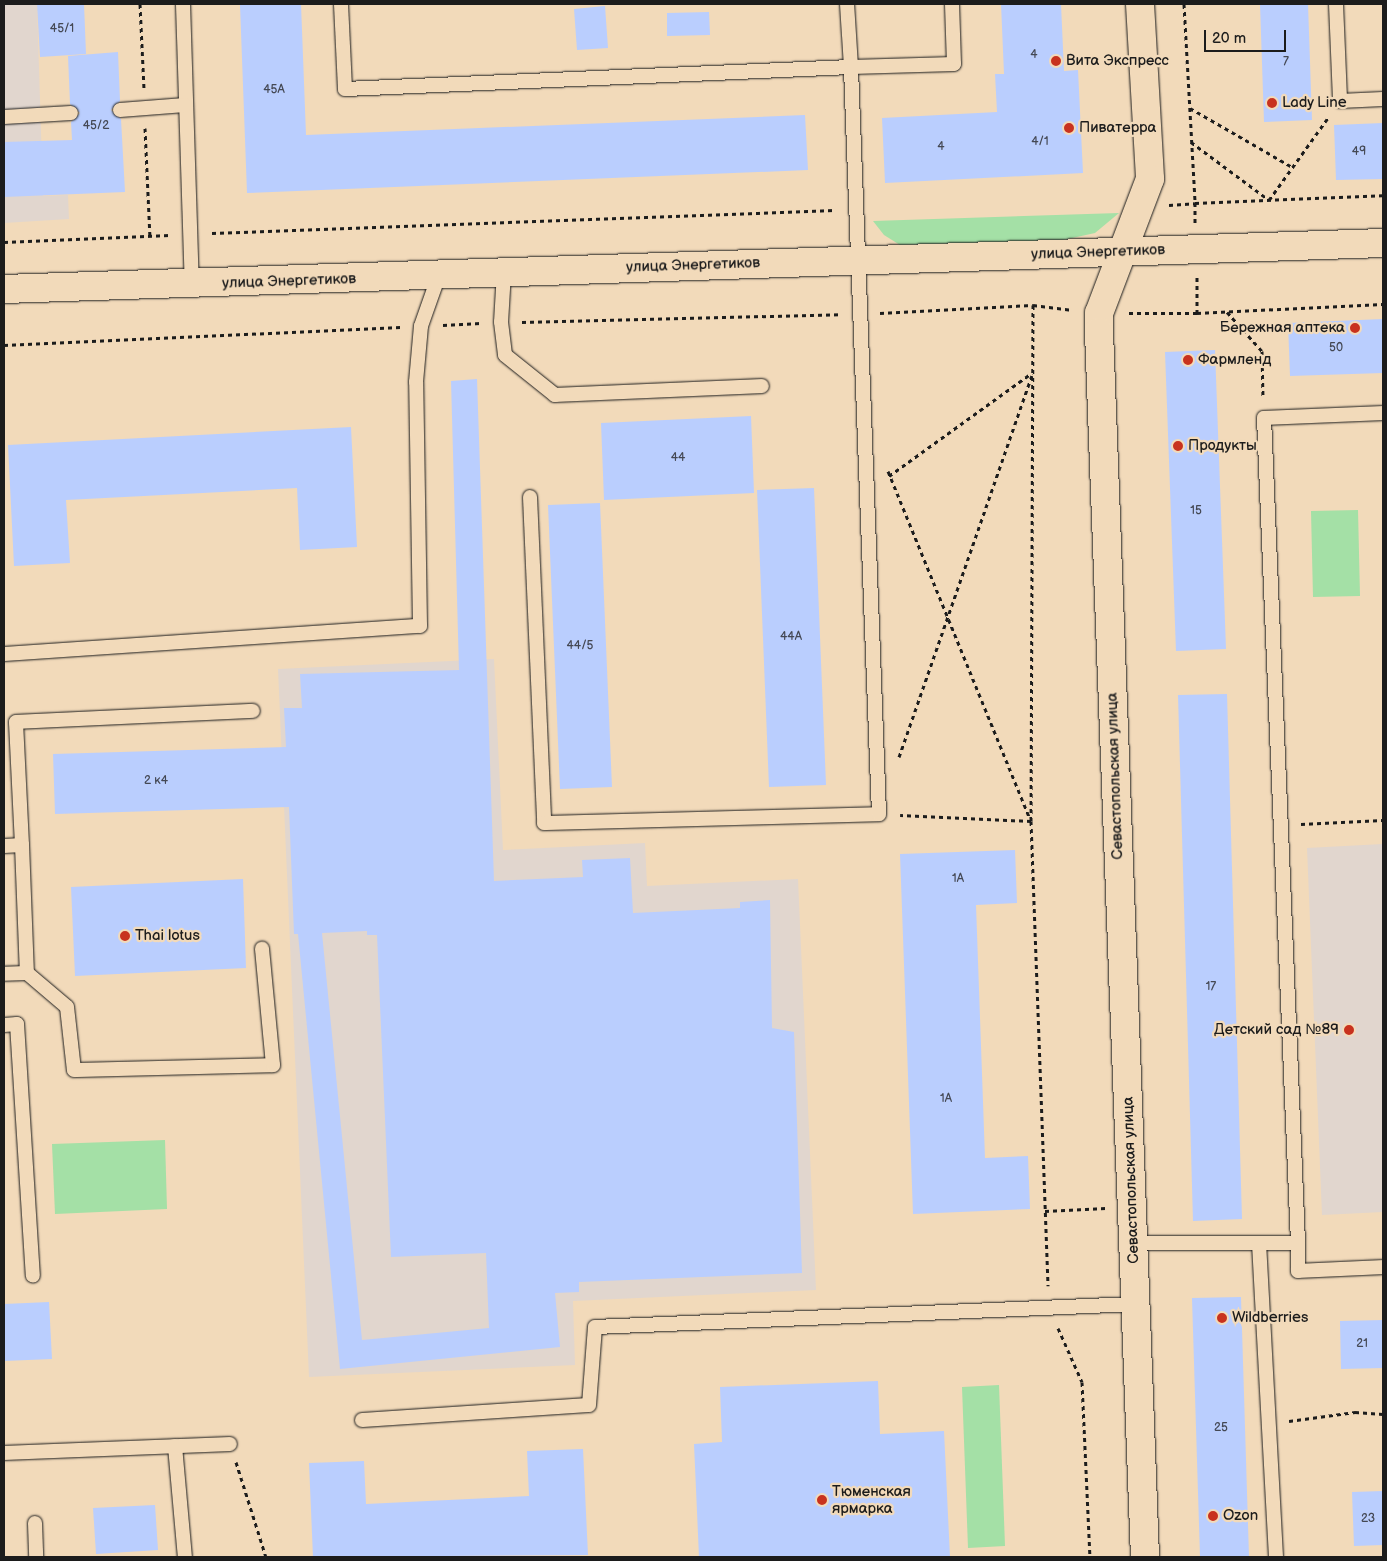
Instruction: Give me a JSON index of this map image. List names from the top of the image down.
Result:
{
  "streets": {
    "street": ["улица Энергетиков", "Севастопольская улица"]
  },
  "crossings": [
    ["улица Энергетиков", "Севастопольская улица"]
  ],
  "places": [
    "Вита Экспресс",
    "Lady Line",
    "Пиватерра",
    "Бережная аптека",
    "Фармленд",
    "Продукты",
    "Thai lotus",
    "Детский сад №89",
    "Wildberries",
    "Тюменская ярмарка",
    "Ozon"
  ],
  "house_numbers": [
    "45/1",
    "4",
    "7",
    "45А",
    "45/2",
    "4/1",
    "4",
    "49",
    "50",
    "44",
    "15",
    "44А",
    "44/5",
    "2 к4",
    "1А",
    "17",
    "1А",
    "21",
    "25",
    "23"
  ],
  "scale_bar": "20 m"
}
